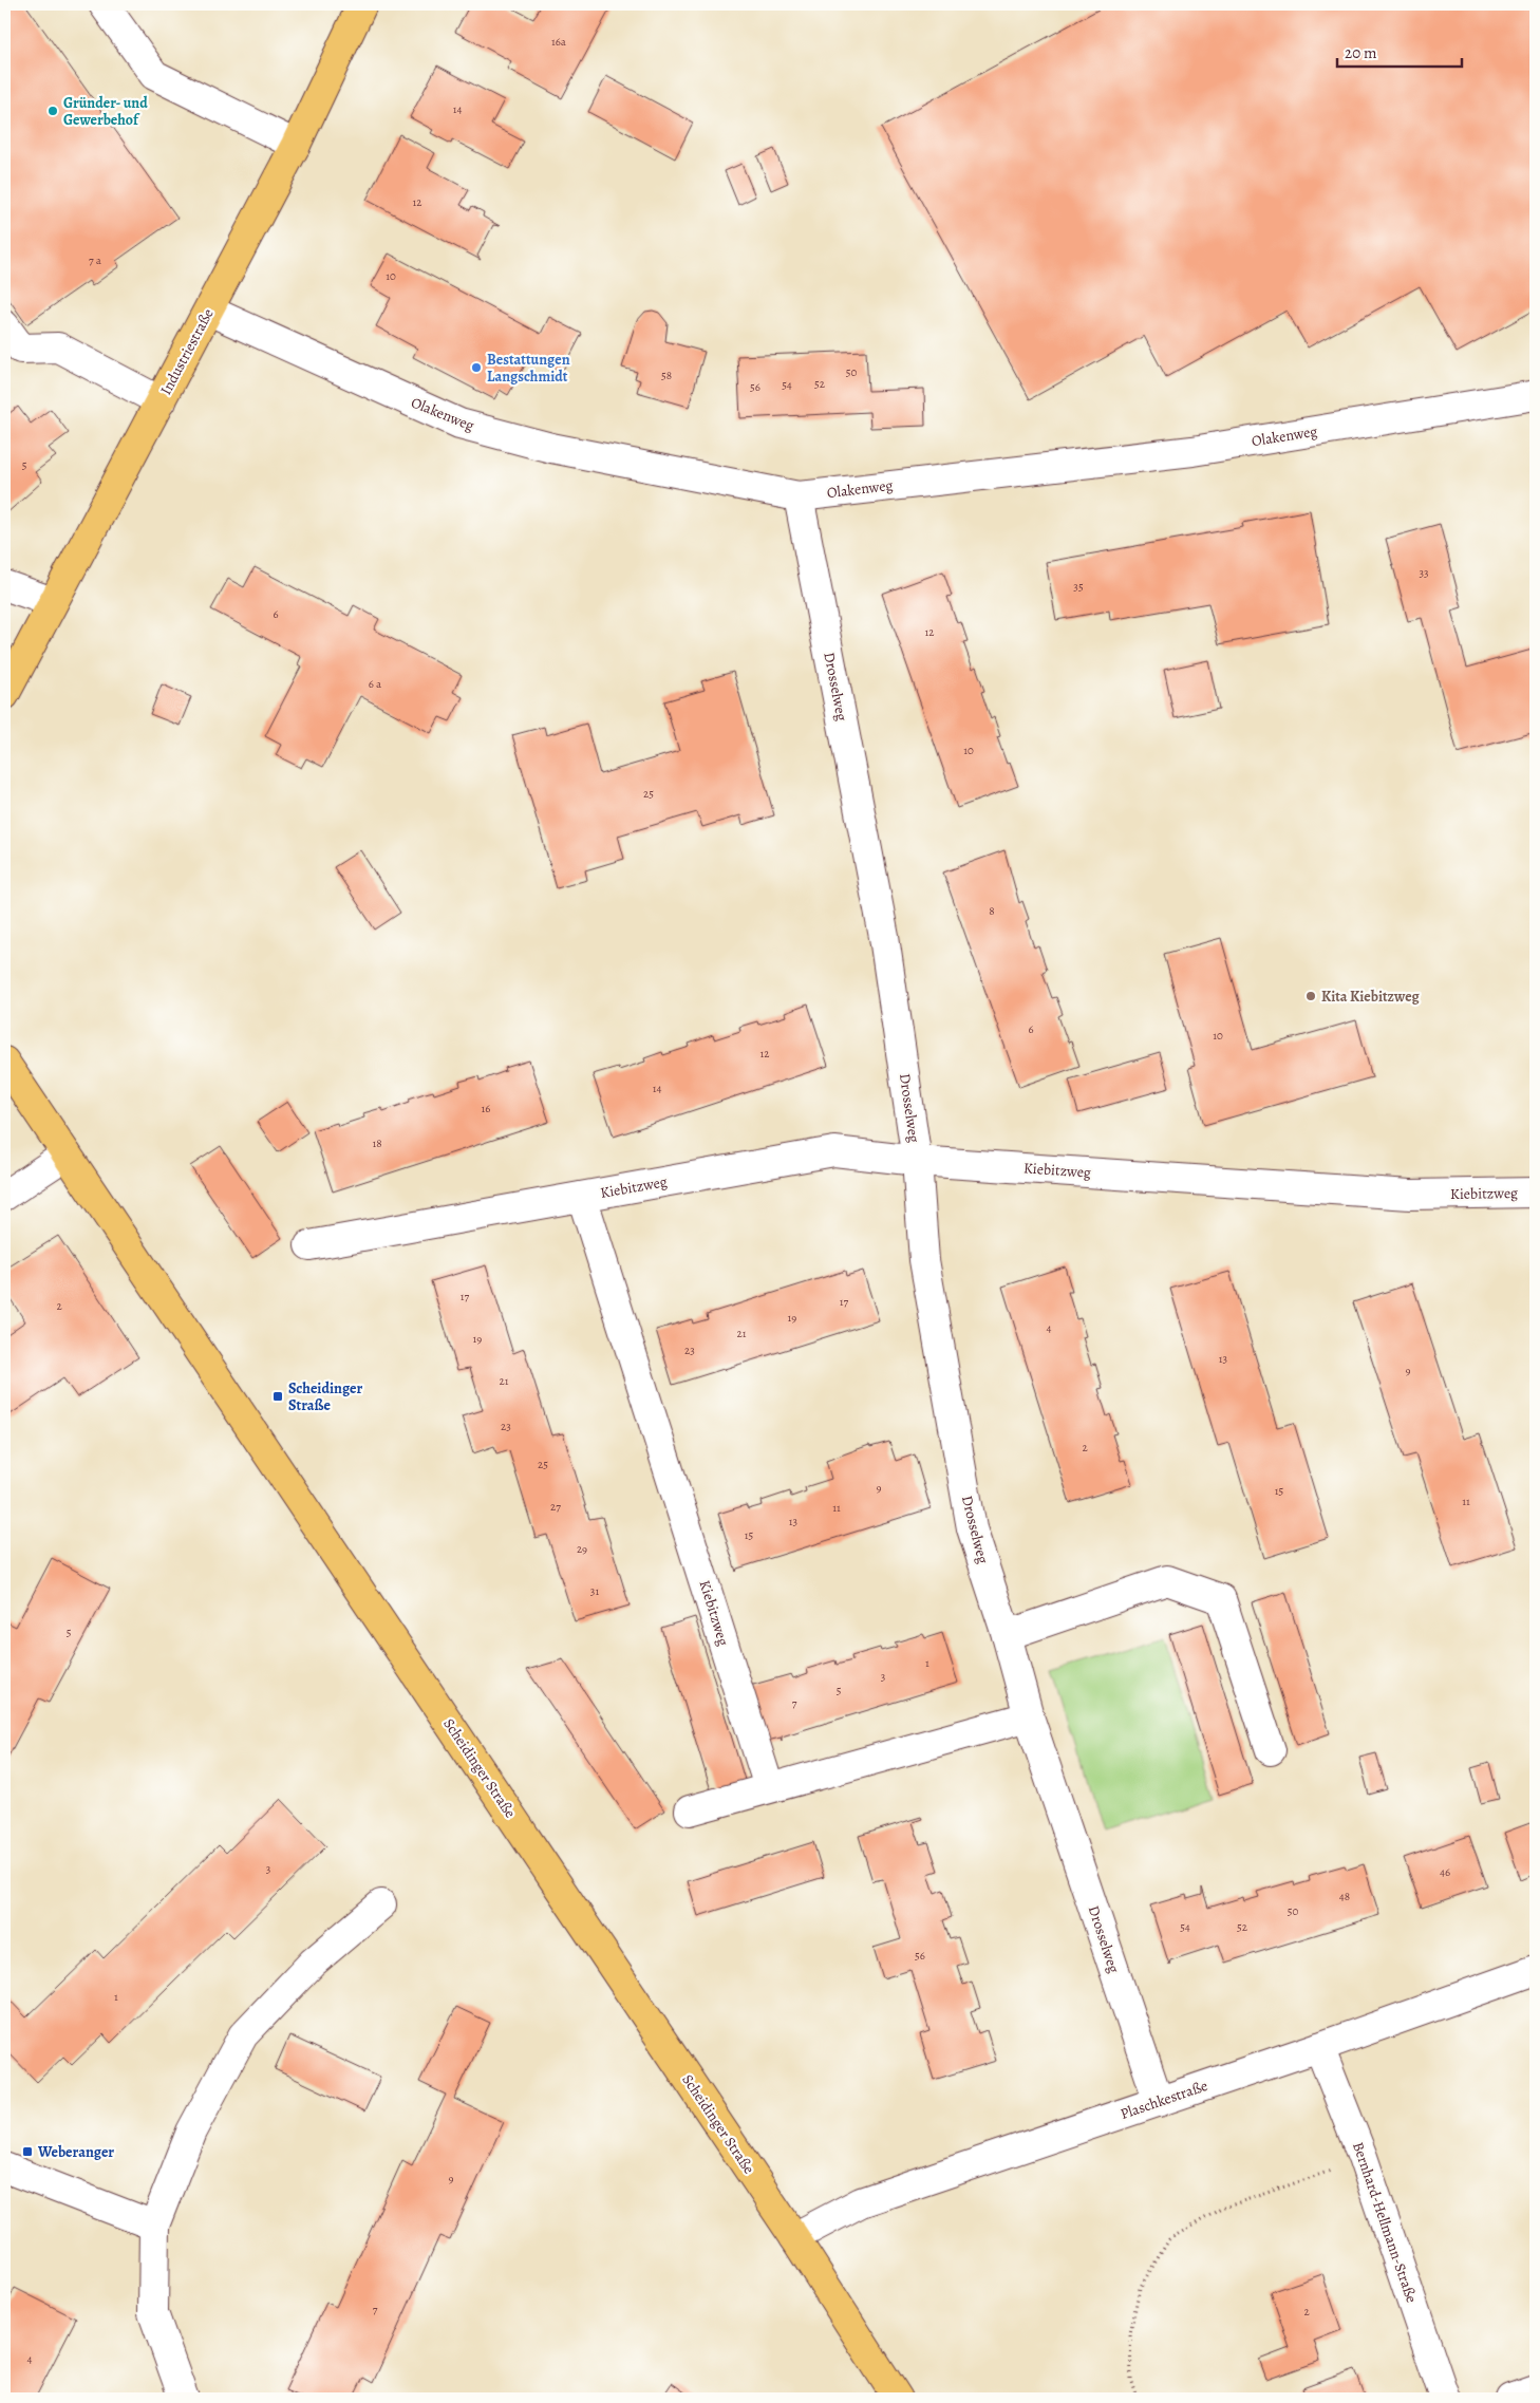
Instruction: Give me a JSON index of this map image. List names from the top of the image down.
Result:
{
  "streets": {
    "main road": ["Industriestraße", "Scheidinger Straße"],
    "street": [
      "Olakenweg",
      "Drosselweg",
      "Kiebitzweg",
      "Plaschkestraße",
      "Bernhard-Hellmann-Straße"
    ]
  },
  "crossings": [
    ["Industriestraße", "Olakenweg"],
    ["Olakenweg", "Drosselweg"],
    ["Drosselweg", "Kiebitzweg"],
    ["Drosselweg", "Plaschkestraße"],
    ["Scheidinger Straße", "Plaschkestraße"],
    ["Plaschkestraße", "Bernhard-Hellmann-Straße"]
  ],
  "places": {
    "other": ["Gründer- und Gewerbehof", "Bestattungen Langschmidt", "Kita Kiebitzweg"],
    "transit": ["Scheidinger Straße", "Weberanger"]
  },
  "house_numbers": [
    "16a",
    "14",
    "12",
    "7 a",
    "10",
    "50",
    "58",
    "52",
    "54",
    "56",
    "5",
    "33",
    "35",
    "6",
    "12",
    "6 a",
    "10",
    "25",
    "8",
    "6",
    "10",
    "12",
    "14",
    "16",
    "18",
    "17",
    "17",
    "2",
    "19",
    "4",
    "21",
    "19",
    "23",
    "13",
    "9",
    "21",
    "23",
    "2",
    "25",
    "9",
    "15",
    "11",
    "27",
    "11",
    "13",
    "15",
    "29",
    "31",
    "5",
    "1",
    "3",
    "5",
    "7",
    "3",
    "46",
    "48",
    "50",
    "54",
    "52",
    "56",
    "1",
    "9",
    "7",
    "2",
    "4"
  ],
  "scale_bar": "20 m"
}
